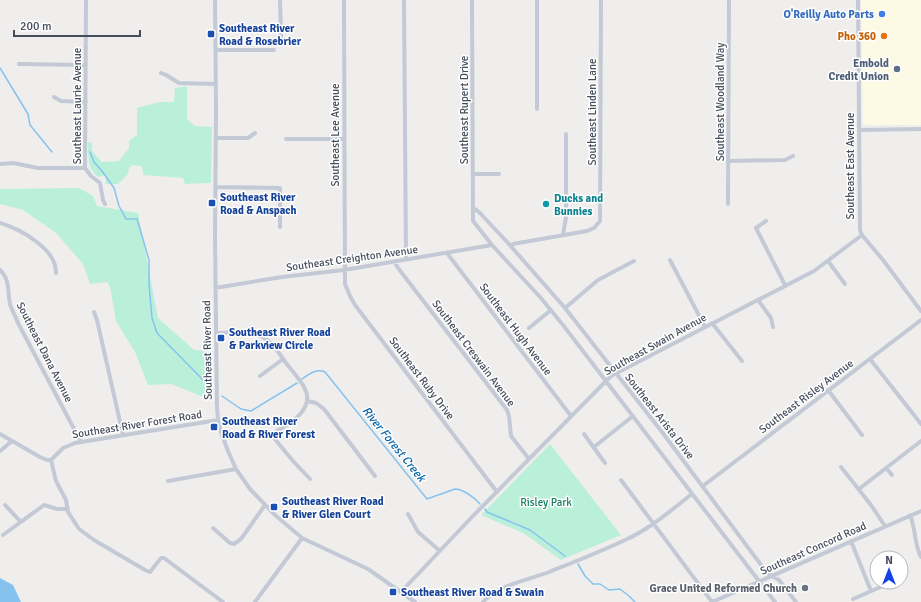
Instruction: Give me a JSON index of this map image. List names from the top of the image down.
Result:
{
  "streets": {
    "street": [
      "Southeast Woodland Way",
      "Southeast Laurie Avenue",
      "Southeast Rupert Drive",
      "Southeast Linden Lane",
      "Southeast Lee Avenue",
      "Southeast East Avenue",
      "Southeast Creighton Avenue",
      "Southeast Hugh Avenue",
      "Southeast Swain Avenue",
      "Southeast River Road",
      "Southeast Dana Avenue",
      "Southeast Creswain Avenue",
      "Southeast Ruby Drive",
      "Southeast Risley Avenue",
      "Southeast Arista Drive",
      "Southeast River Forest Road",
      "Southeast Concord Road"
    ]
  },
  "crossings": [
    ["Southeast Rupert Drive", "Southeast Arista Drive"],
    ["Southeast Lee Avenue", "Southeast Creighton Avenue"],
    ["Southeast Lee Avenue", "Southeast Ruby Drive"],
    ["Southeast East Avenue", "Southeast Swain Avenue"],
    ["Southeast Creighton Avenue", "Southeast Hugh Avenue"],
    ["Southeast Creighton Avenue", "Southeast River Road"],
    ["Southeast Creighton Avenue", "Southeast Creswain Avenue"],
    ["Southeast Creighton Avenue", "Southeast Ruby Drive"],
    ["Southeast Creighton Avenue", "Southeast Arista Drive"],
    ["Southeast Hugh Avenue", "Southeast Swain Avenue"],
    ["Southeast Swain Avenue", "Southeast River Road"],
    ["Southeast Swain Avenue", "Southeast Creswain Avenue"],
    ["Southeast Swain Avenue", "Southeast Ruby Drive"],
    ["Southeast Swain Avenue", "Southeast Arista Drive"],
    ["Southeast River Road", "Southeast River Forest Road"],
    ["Southeast Dana Avenue", "Southeast River Forest Road"],
    ["Southeast Risley Avenue", "Southeast Arista Drive"],
    ["Southeast Arista Drive", "Southeast Concord Road"]
  ],
  "water": ["River Forest Creek"],
  "parks": ["Risley Park"],
  "places": {
    "other": [
      "O'Reilly Auto Parts",
      "Pho 360",
      "Embold Credit Union",
      "Ducks and Bunnies",
      "Grace United Reformed Church"
    ],
    "transit": [
      "Southeast River Road & Rosebrier",
      "Southeast River Road & Anspach",
      "Southeast River Road & Parkview Circle",
      "Southeast River Road & River Forest",
      "Southeast River Road & River Glen Court",
      "Southeast River Road & Swain"
    ]
  },
  "scale_bar": "200 m",
  "north": "top"
}
